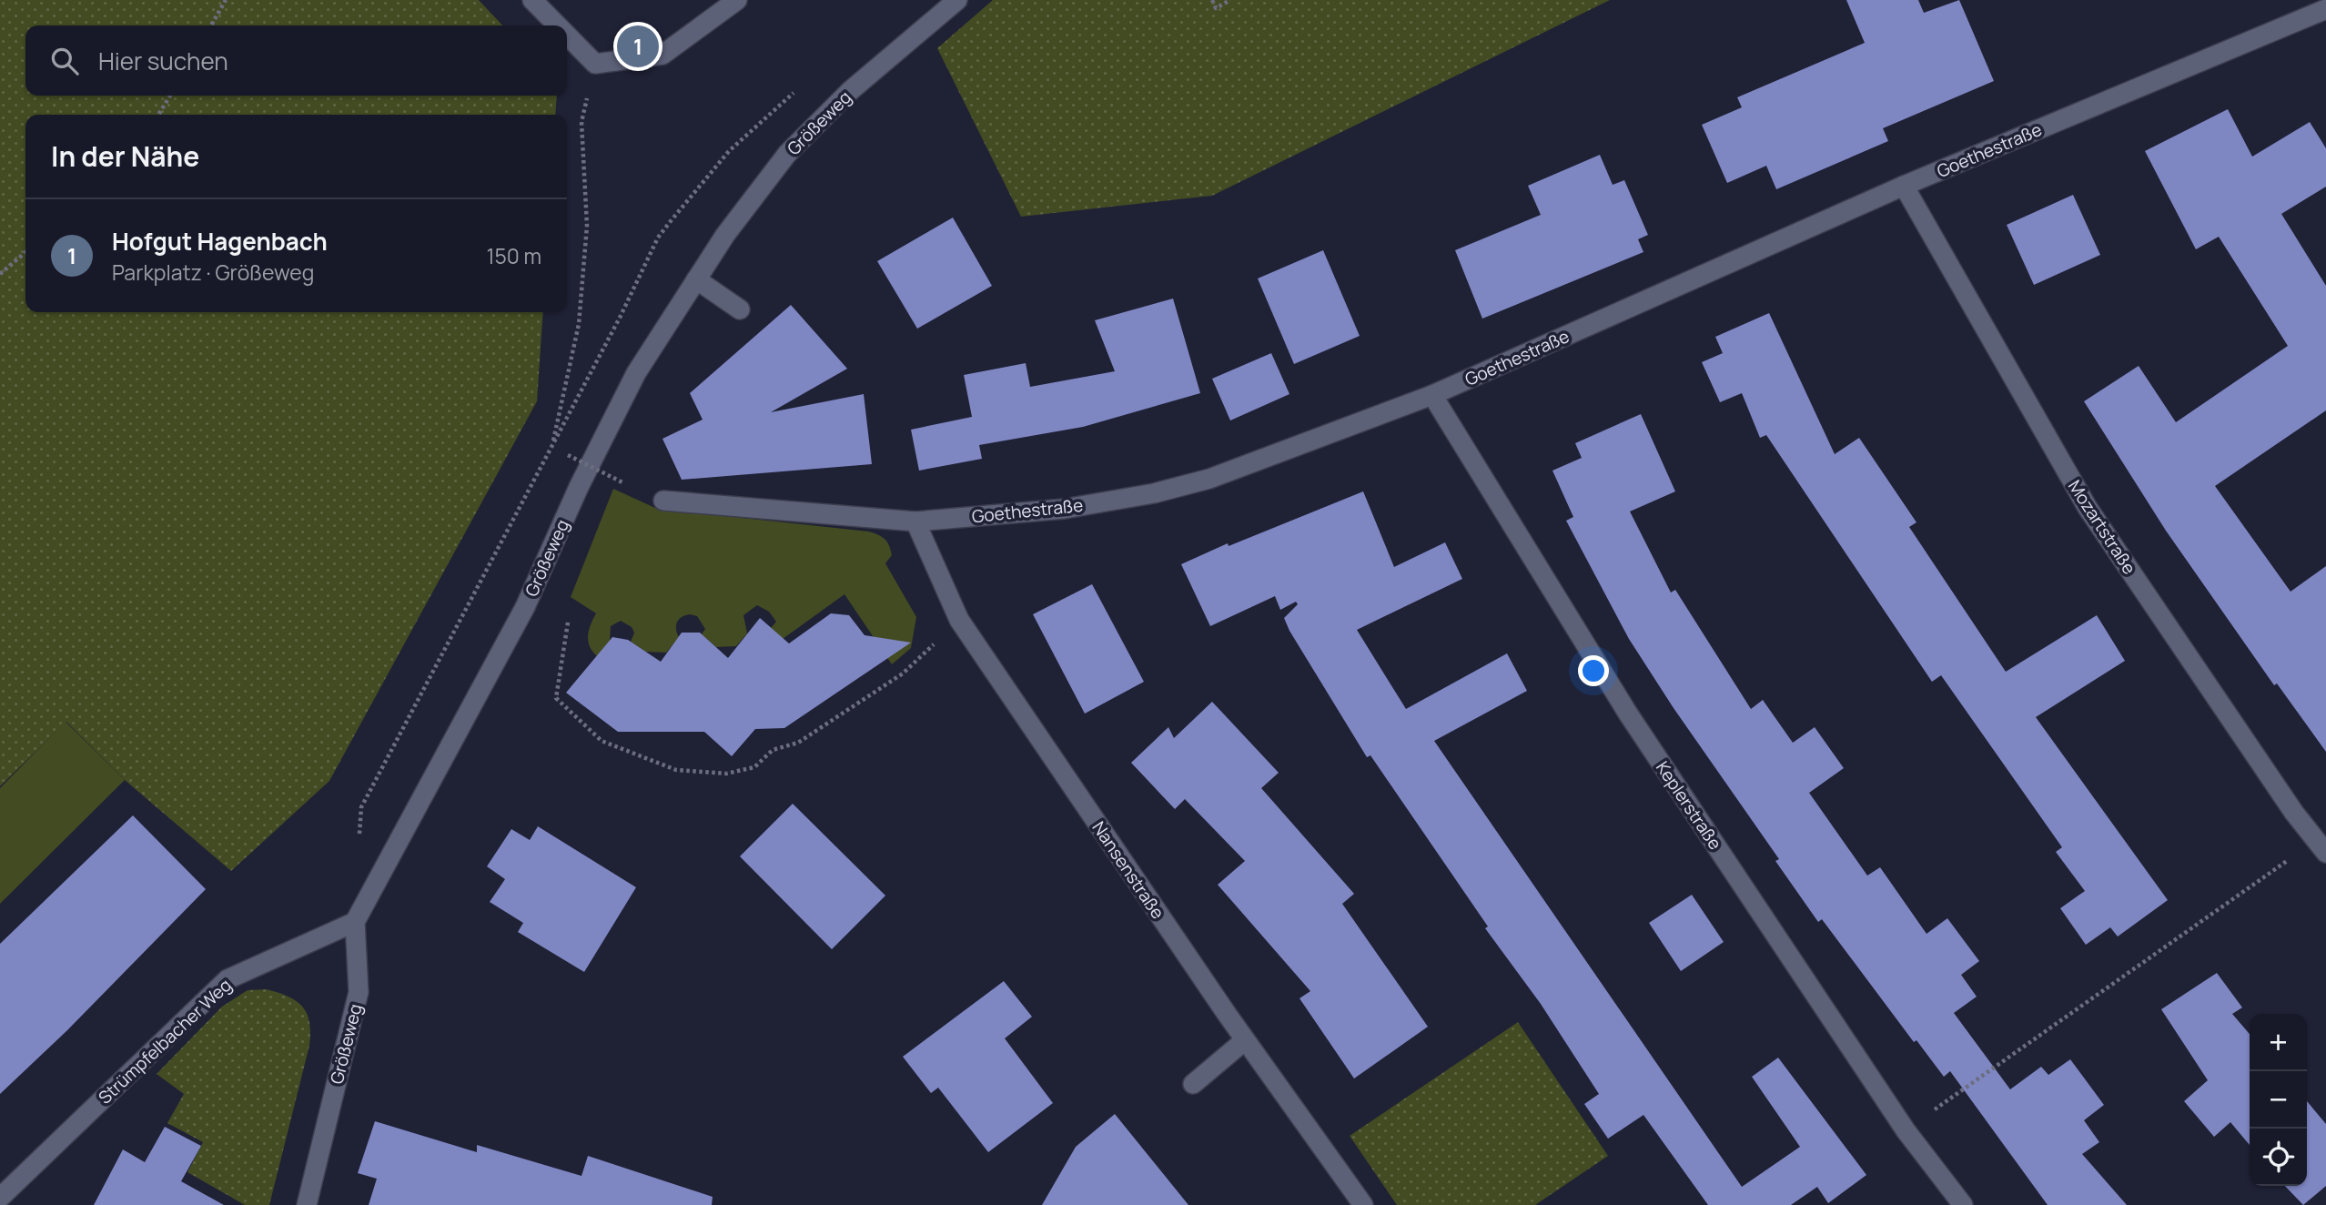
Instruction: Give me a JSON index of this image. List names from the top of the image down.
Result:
{
  "streets": {
    "street": [
      "Größeweg",
      "Goethestraße",
      "Mozartstraße",
      "Keplerstraße",
      "Nansenstraße",
      "Strümpfelbacher Weg"
    ]
  },
  "crossings": [
    ["Größeweg", "Strümpfelbacher Weg"],
    ["Goethestraße", "Mozartstraße"],
    ["Goethestraße", "Keplerstraße"],
    ["Goethestraße", "Nansenstraße"]
  ],
  "page": {
    "pins": "1",
    "search": "Hier suchen",
    "heading": "In der Nähe",
    "list": [
      {
        "mark": "1",
        "name": "Hofgut Hagenbach",
        "note": "Parkplatz · Größeweg",
        "value": "150 m"
      }
    ],
    "map_buttons": ["+", "−"]
  }
}
